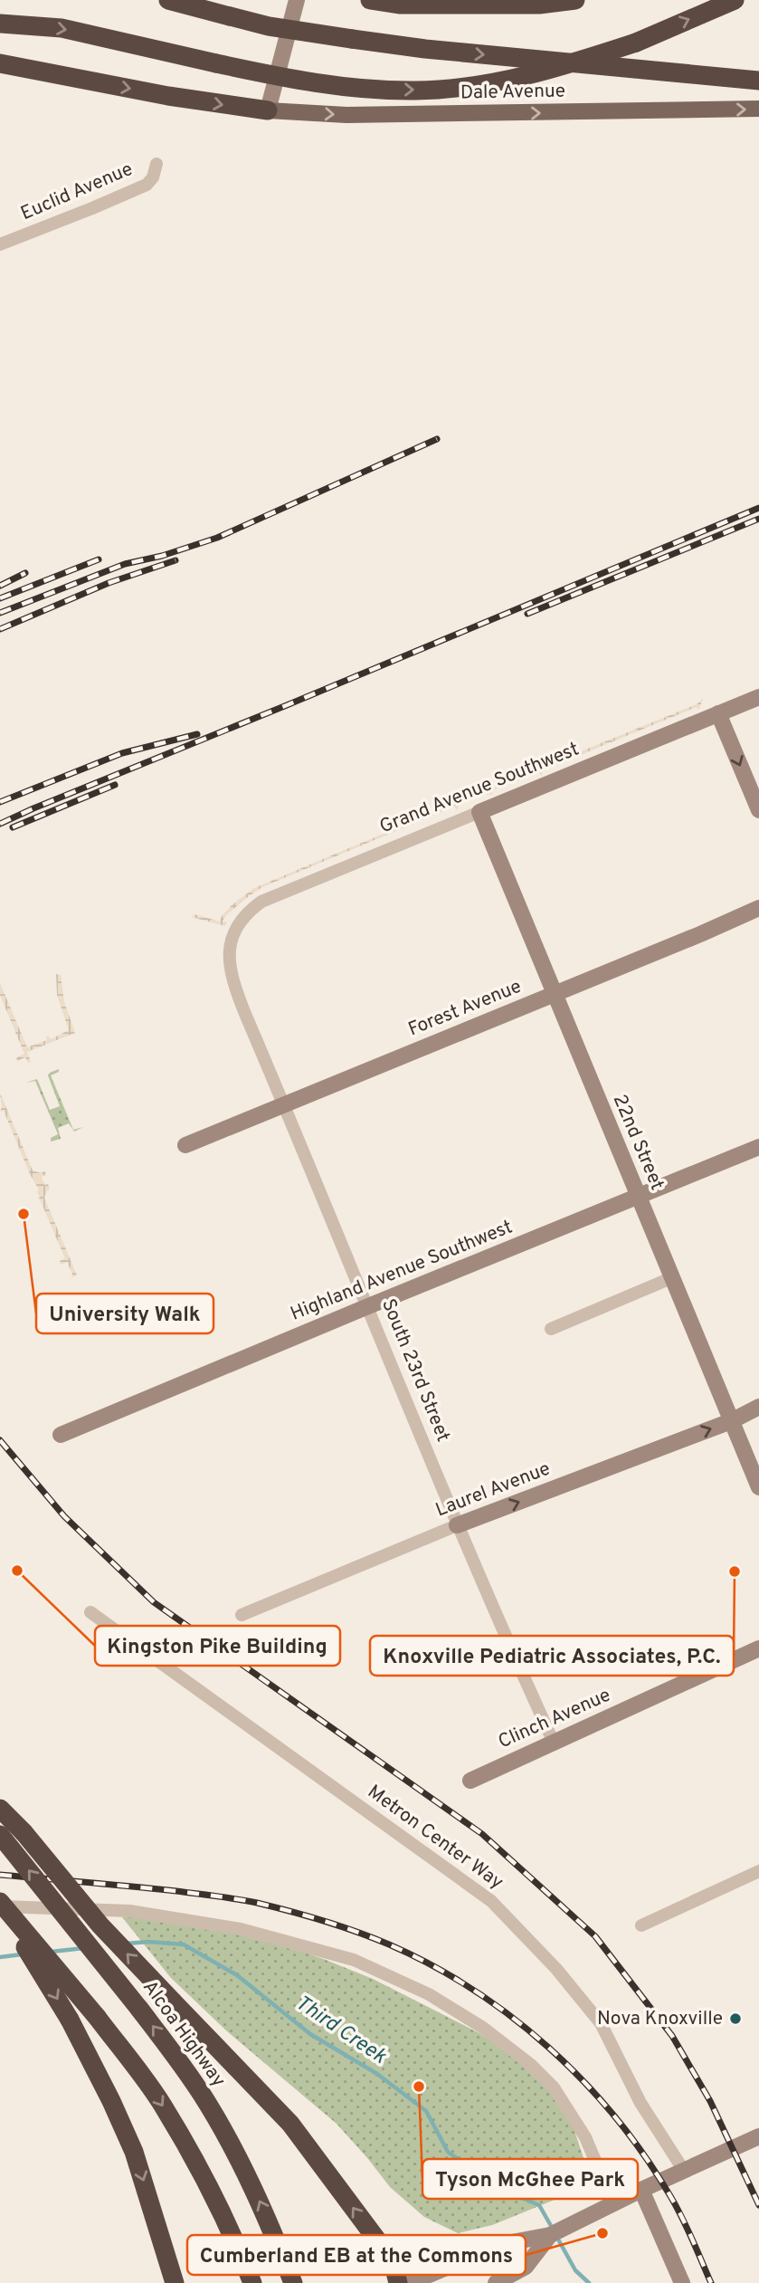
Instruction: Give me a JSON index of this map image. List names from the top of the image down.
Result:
{
  "streets": {
    "highway": ["Alcoa Highway"],
    "main road": ["Dale Avenue"],
    "street": [
      "Euclid Avenue",
      "Grand Avenue Southwest",
      "Forest Avenue",
      "22nd Street",
      "Highland Avenue Southwest",
      "South 23rd Street",
      "Laurel Avenue",
      "Clinch Avenue",
      "Metron Center Way"
    ]
  },
  "crossings": [
    ["Grand Avenue Southwest", "22nd Street"],
    ["Grand Avenue Southwest", "South 23rd Street"],
    ["Forest Avenue", "22nd Street"],
    ["Forest Avenue", "South 23rd Street"],
    ["22nd Street", "Highland Avenue Southwest"],
    ["22nd Street", "Laurel Avenue"],
    ["Highland Avenue Southwest", "South 23rd Street"],
    ["South 23rd Street", "Laurel Avenue"],
    ["South 23rd Street", "Clinch Avenue"]
  ],
  "one_way": ["Dale Avenue", "Laurel Avenue"],
  "water": ["Third Creek"],
  "places": [
    "University Walk",
    "Kingston Pike Building",
    "Knoxville Pediatric Associates, P.C.",
    "Nova Knoxville",
    "Tyson McGhee Park",
    "Cumberland EB at the Commons"
  ]
}
